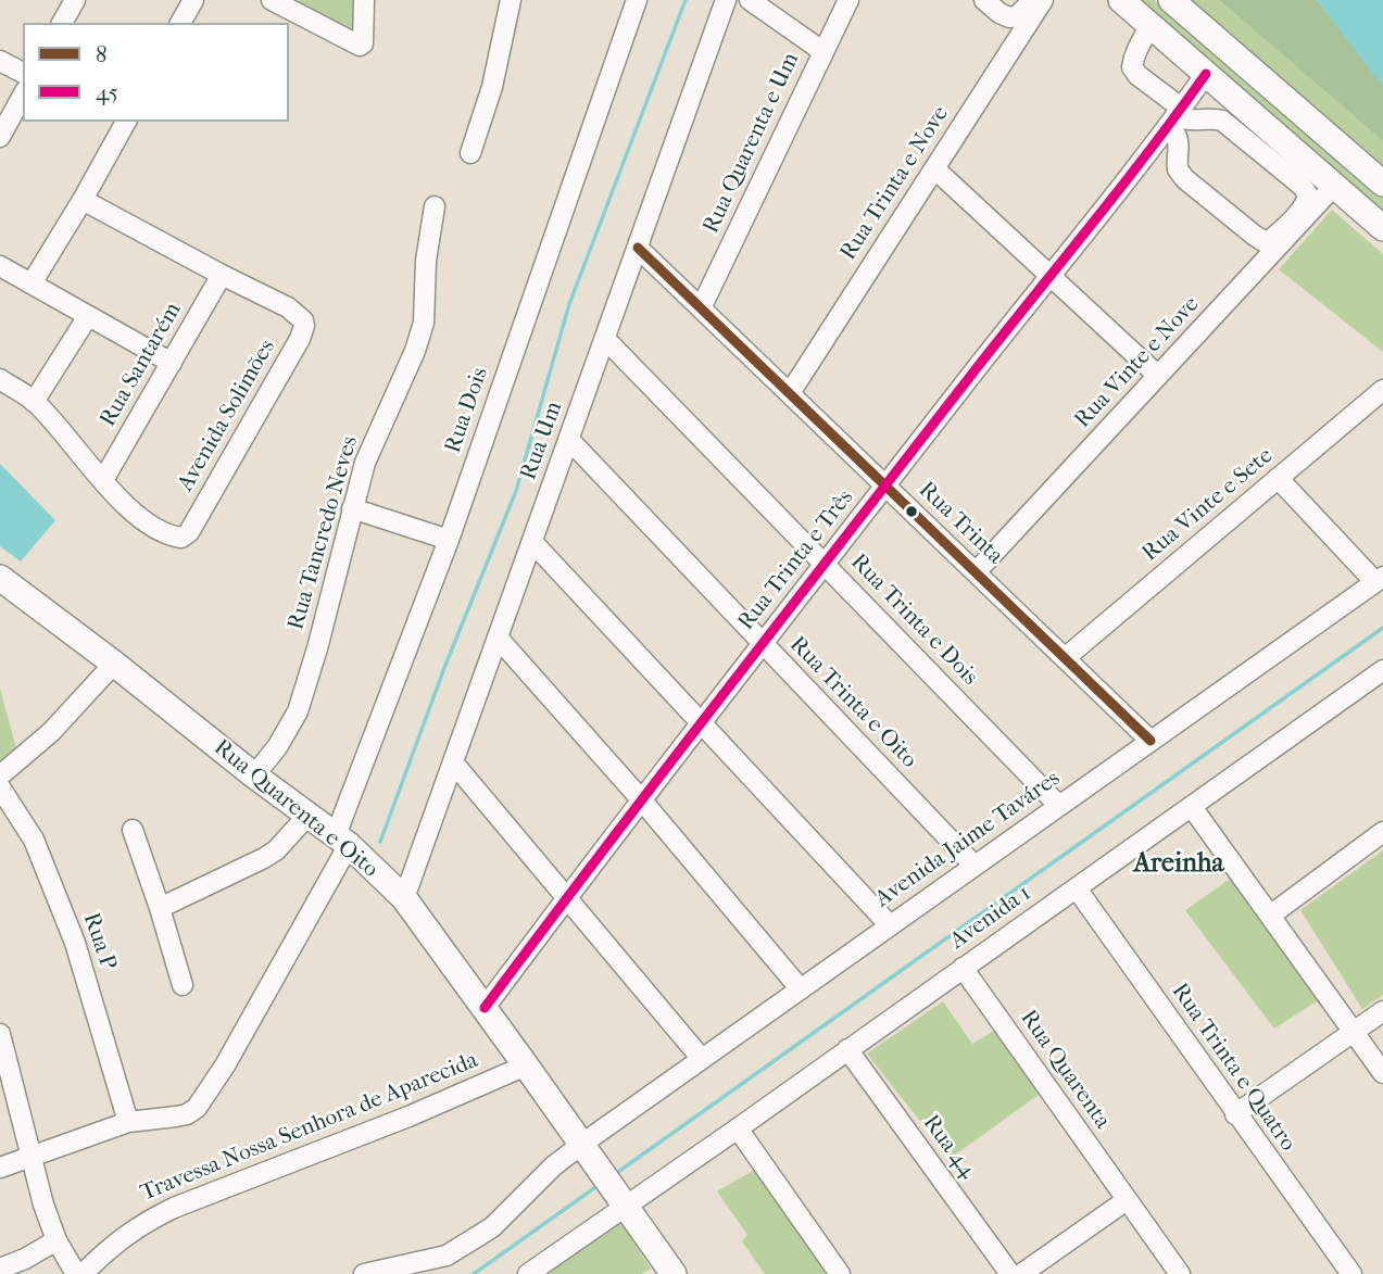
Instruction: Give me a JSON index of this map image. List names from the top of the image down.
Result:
{
  "streets": {
    "main road": ["Rua Quarenta e Oito"],
    "street": [
      "Rua Quarenta e Um",
      "Rua Trinta e Nove",
      "Rua Vinte e Nove",
      "Rua Santarém",
      "Rua Dois",
      "Avenida Solimões",
      "Rua Um",
      "Rua Vinte e Sete",
      "Rua Trinta",
      "Rua Tancredo Neves",
      "Rua Trinta e Três",
      "Rua Trinta e Dois",
      "Rua Trinta e Oito",
      "Avenida Jaime Taváres",
      "Avenida 1",
      "Rua P",
      "Rua Trinta e Quatro",
      "Rua Quarenta",
      "Travessa Nossa Senhora de Aparecida",
      "Rua 44"
    ]
  },
  "crossings": [
    ["Rua Quarenta e Um", "Rua Trinta"],
    ["Rua Trinta e Nove", "Rua Trinta"],
    ["Rua Vinte e Nove", "Rua Trinta"],
    ["Rua Santarém", "Avenida Solimões"],
    ["Rua Dois", "Rua Quarenta e Oito"],
    ["Rua Dois", "Rua P"],
    ["Rua Um", "Rua Trinta"],
    ["Rua Um", "Rua Trinta e Dois"],
    ["Rua Um", "Rua Trinta e Oito"],
    ["Rua Um", "Rua Quarenta e Oito"],
    ["Rua Vinte e Sete", "Rua Trinta"],
    ["Rua Trinta", "Rua Trinta e Três"],
    ["Rua Trinta", "Avenida Jaime Taváres"],
    ["Rua Tancredo Neves", "Rua Quarenta e Oito"],
    ["Rua Trinta e Três", "Rua Trinta e Dois"],
    ["Rua Trinta e Três", "Rua Trinta e Oito"],
    ["Rua Trinta e Três", "Rua Quarenta e Oito"],
    ["Rua Trinta e Dois", "Avenida Jaime Taváres"],
    ["Rua Trinta e Oito", "Avenida Jaime Taváres"],
    ["Rua Quarenta e Oito", "Avenida Jaime Taváres"],
    ["Rua Quarenta e Oito", "Avenida 1"],
    ["Rua Quarenta e Oito", "Travessa Nossa Senhora de Aparecida"],
    ["Avenida 1", "Rua Trinta e Quatro"],
    ["Avenida 1", "Rua Quarenta"],
    ["Avenida 1", "Rua 44"]
  ],
  "districts": ["Areinha"],
  "lines": ["transit line 45", "transit line 8"],
  "legend": ["8", "45"]
}
